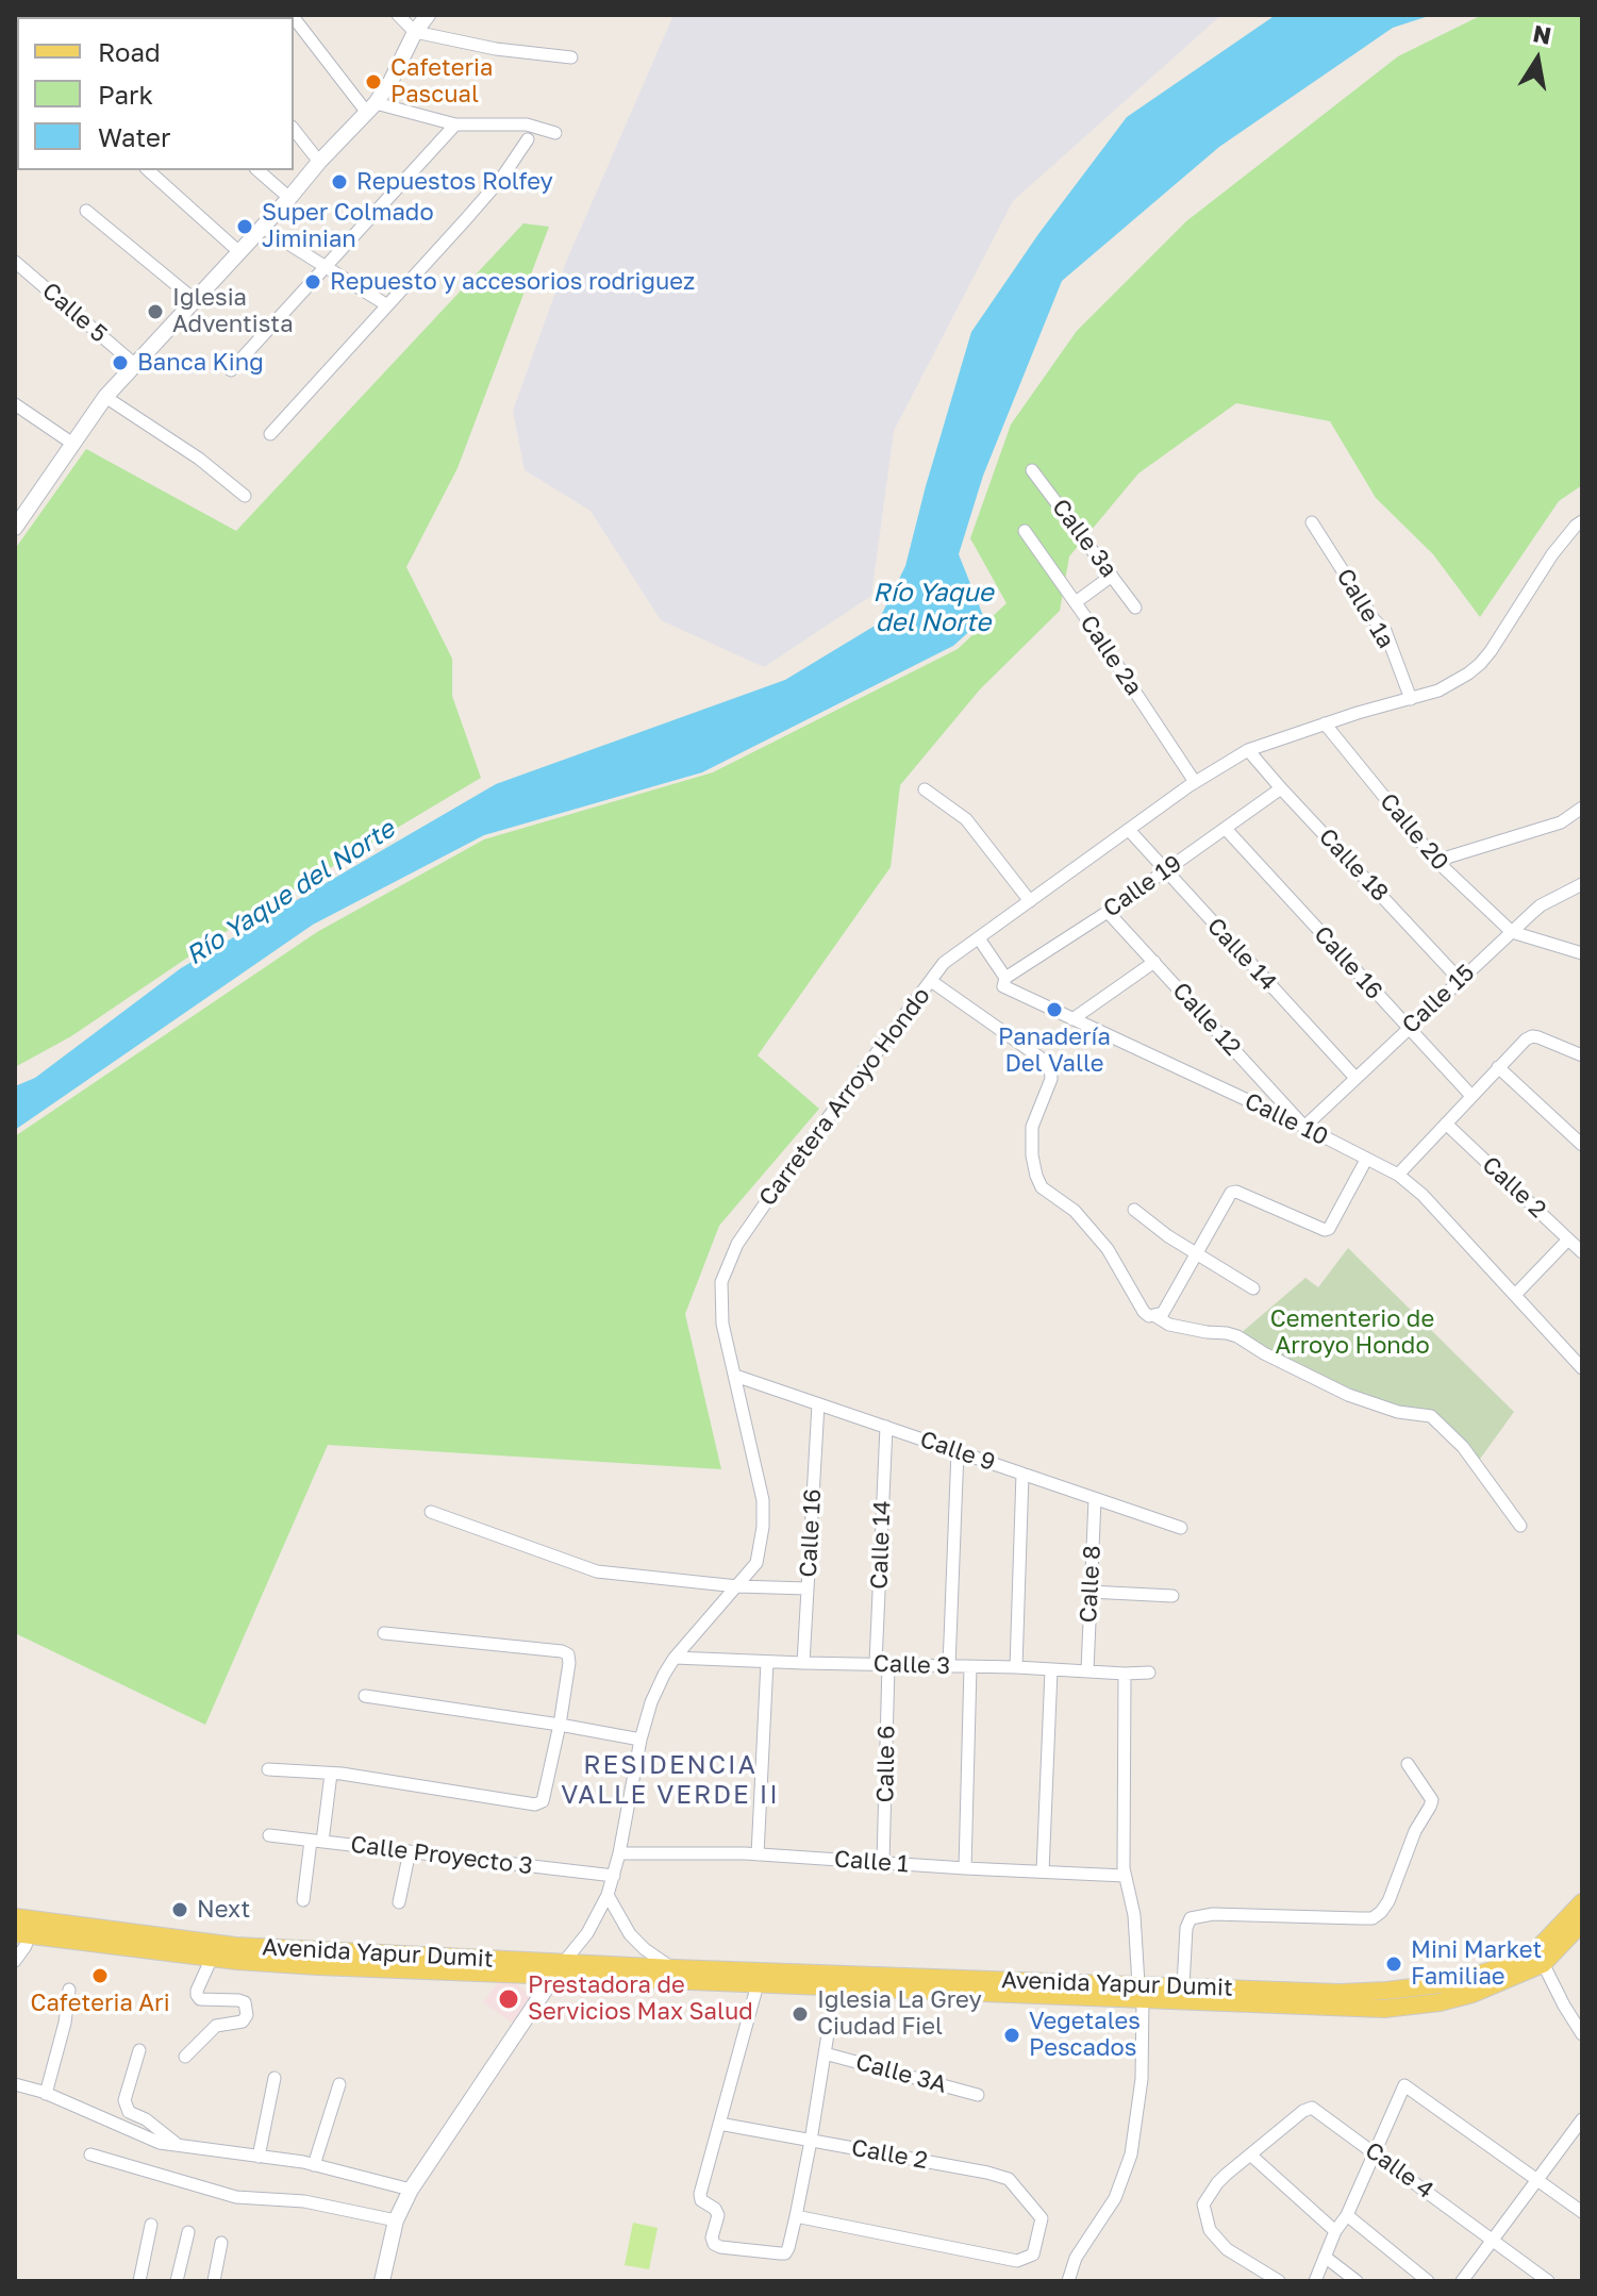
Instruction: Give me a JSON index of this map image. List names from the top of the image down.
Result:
{
  "streets": {
    "main road": ["Avenida Yapur Dumit"],
    "street": [
      "Calle 5",
      "Calle 3ª",
      "Calle 1ª",
      "Calle 2ª",
      "Calle 20",
      "Calle 18",
      "Calle 19",
      "Calle 14",
      "Calle 16",
      "Calle 15",
      "Calle 12",
      "Carretera Arroyo Hondo",
      "Calle 10",
      "Calle 2",
      "Calle 9",
      "Calle 8",
      "Calle 3",
      "Calle 6",
      "Calle Proyecto 3",
      "Calle 1",
      "Calle 3A",
      "Calle 4"
    ]
  },
  "crossings": [
    ["Calle 1ª", "Carretera Arroyo Hondo"],
    ["Calle 2ª", "Carretera Arroyo Hondo"],
    ["Calle 20", "Calle 15"],
    ["Calle 20", "Carretera Arroyo Hondo"],
    ["Calle 18", "Calle 19"],
    ["Calle 18", "Calle 15"],
    ["Calle 18", "Carretera Arroyo Hondo"],
    ["Calle 19", "Calle 14"],
    ["Calle 19", "Calle 16"],
    ["Calle 19", "Calle 12"],
    ["Calle 19", "Calle 10"],
    ["Calle 14", "Calle 15"],
    ["Calle 14", "Carretera Arroyo Hondo"],
    ["Calle 14", "Calle 9"],
    ["Calle 14", "Calle 3"],
    ["Calle 14", "Calle 6"],
    ["Calle 16", "Calle 15"],
    ["Calle 16", "Calle 9"],
    ["Calle 16", "Calle 3"],
    ["Calle 15", "Calle 12"],
    ["Calle 15", "Calle 10"],
    ["Calle 12", "Calle 10"],
    ["Carretera Arroyo Hondo", "Calle 9"],
    ["Carretera Arroyo Hondo", "Calle 3"],
    ["Carretera Arroyo Hondo", "Calle Proyecto 3"],
    ["Carretera Arroyo Hondo", "Calle 1"],
    ["Carretera Arroyo Hondo", "Avenida Yapur Dumit"],
    ["Calle 9", "Calle 8"],
    ["Calle 8", "Calle 3"],
    ["Calle 3", "Calle 6"],
    ["Calle 6", "Calle 1"]
  ],
  "districts": ["RESIDENCIA VALLE VERDE II"],
  "water": ["Río Yaque del Norte"],
  "parks": ["Cementerio de Arroyo Hondo"],
  "places": [
    "Cafeteria Pascual",
    "Repuestos Rolfey",
    "Super Colmado Jiminian",
    "Repuesto y accesorios rodriguez",
    "Iglesia Adventista",
    "Banca King",
    "Panadería Del Valle",
    "Next",
    "Mini Market Familiae",
    "Cafeteria Ari",
    "Prestadora de Servicios Max Salud",
    "Iglesia La Grey Ciudad Fiel",
    "Vegetales Pescados"
  ],
  "legend": ["Road", "Park", "Water"],
  "north": "top"
}
